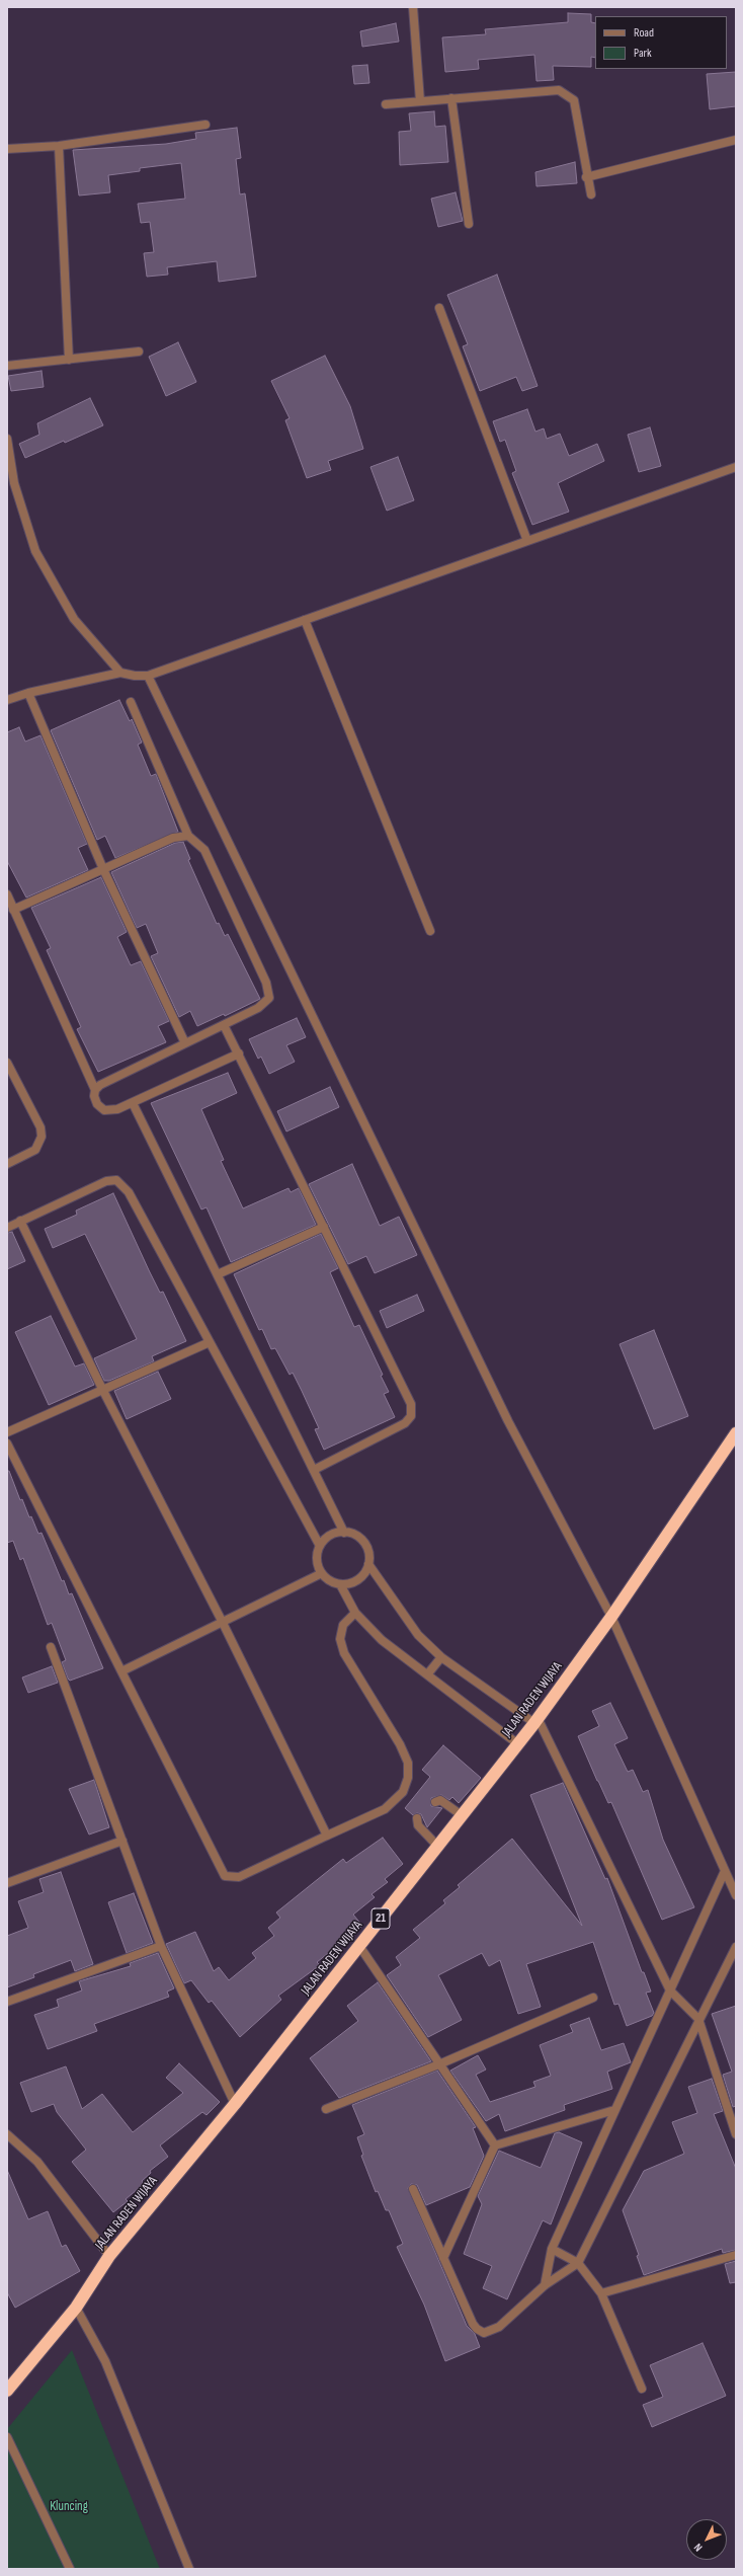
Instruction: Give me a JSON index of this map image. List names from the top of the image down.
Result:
{
  "streets": {
    "highway": ["JALAN RADEN WIJAYA", "21"]
  },
  "parks": ["Kluncing"],
  "legend": ["Road", "Park"],
  "north": "bottom left"
}
